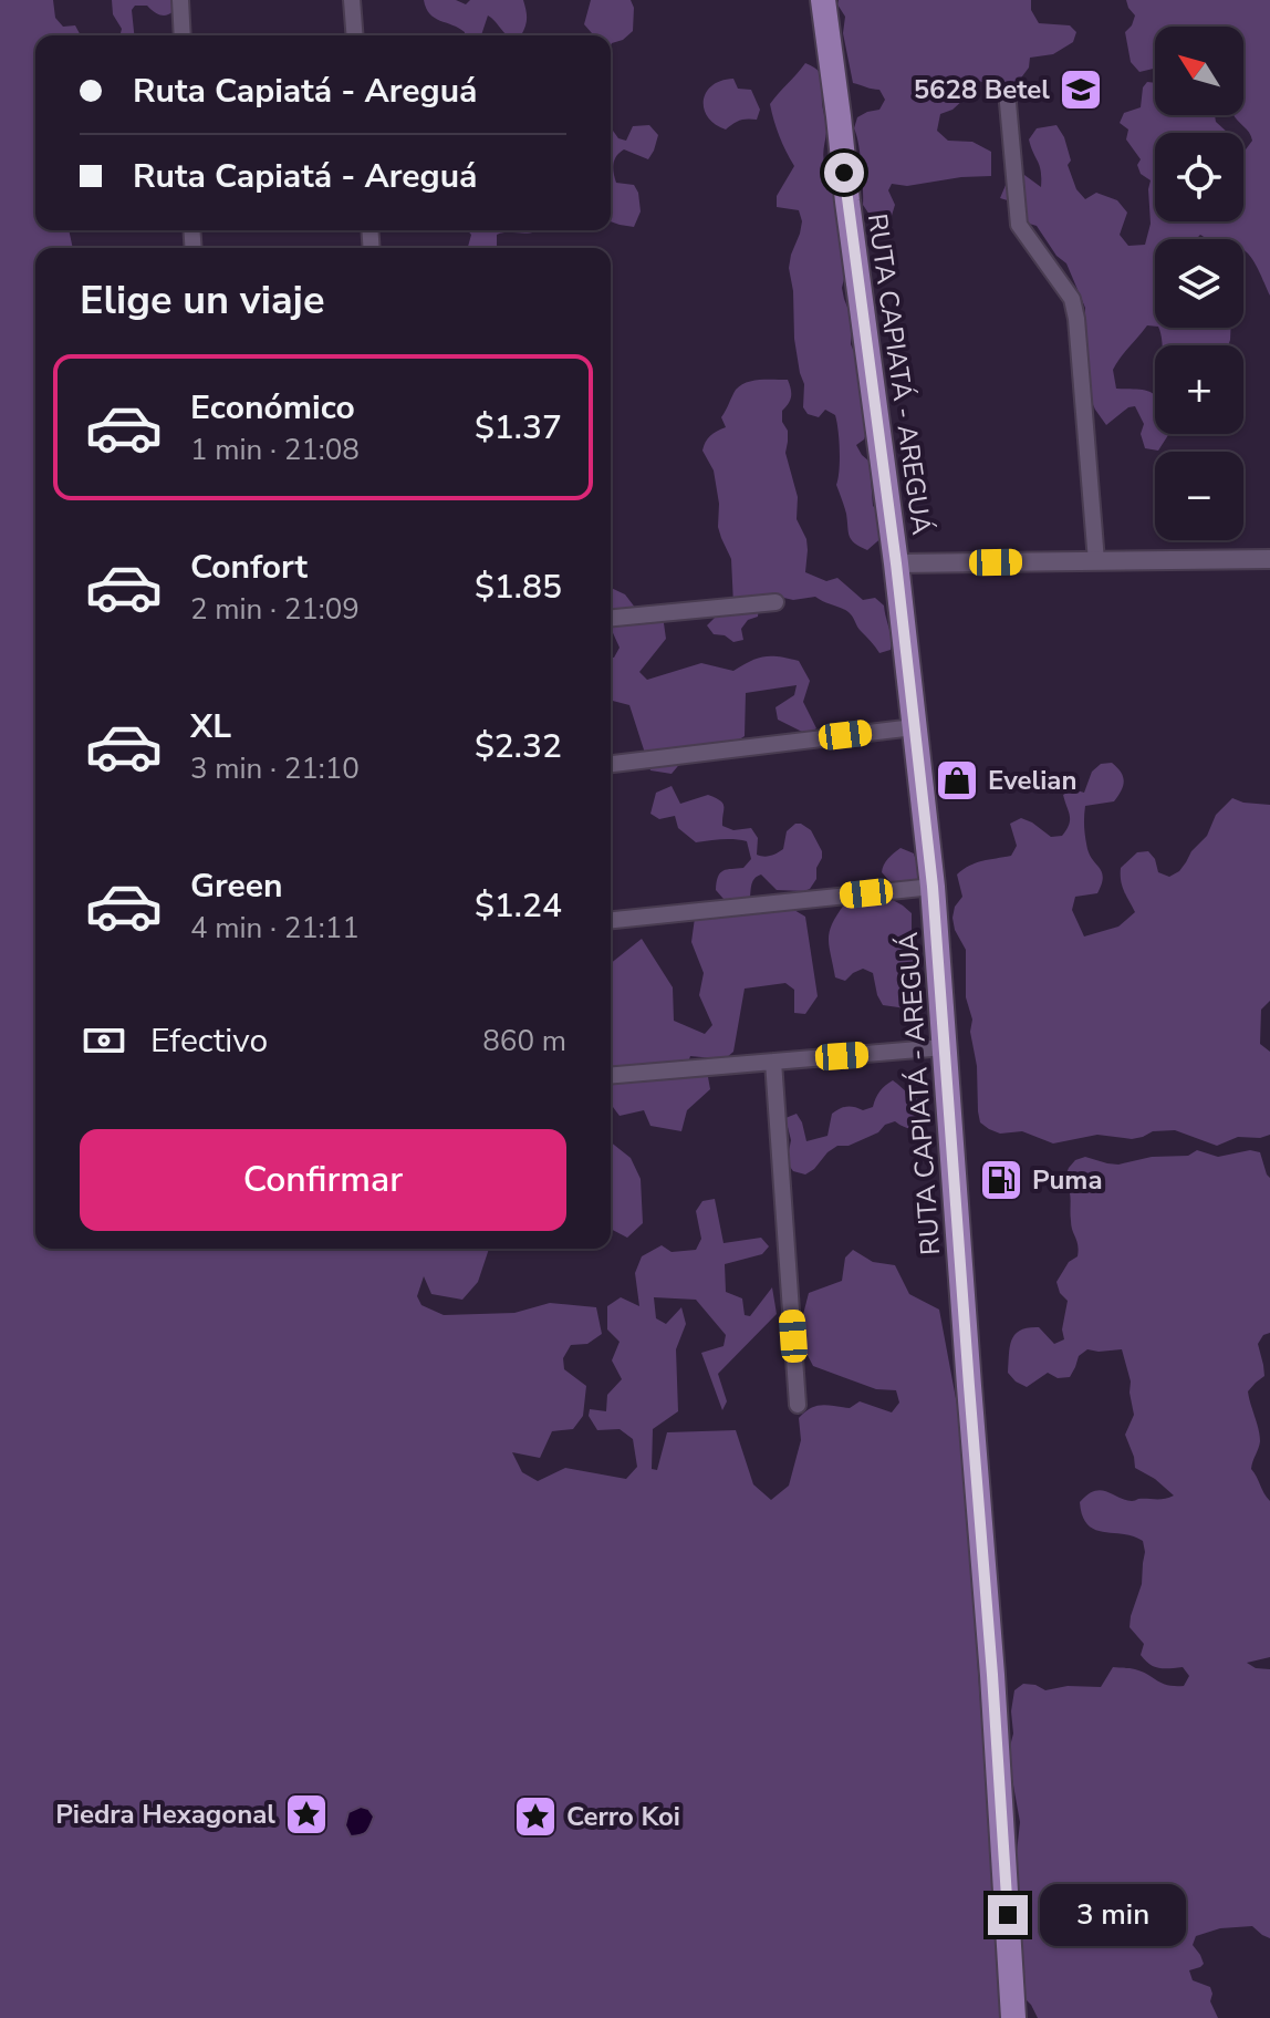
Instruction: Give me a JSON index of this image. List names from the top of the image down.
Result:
{
  "streets": {
    "main road": ["RUTA CAPIATÁ - AREGUÁ"]
  },
  "places": {
    "school or university": ["5628 Betel"],
    "shop": ["Evelian"],
    "fuel station": ["Puma"],
    "place": ["Piedra Hexagonal", "Cerro Koi"]
  },
  "north": "top left",
  "page": {
    "map_buttons": ["+", "−"],
    "banner": ["Ruta Capiatá - Areguá", "Ruta Capiatá - Areguá"],
    "heading": "Elige un viaje",
    "list": [
      {
        "name": "Económico",
        "note": "1 min · 21:08",
        "value": "$1.37"
      },
      {
        "name": "Confort",
        "note": "2 min · 21:09",
        "value": "$1.85"
      },
      {
        "name": "XL",
        "note": "3 min · 21:10",
        "value": "$2.32"
      },
      {
        "name": "Green",
        "note": "4 min · 21:11",
        "value": "$1.24"
      }
    ],
    "pay": ["Efectivo", "860 m"],
    "buttons": "Confirmar",
    "bubble": "3 min"
  }
}
